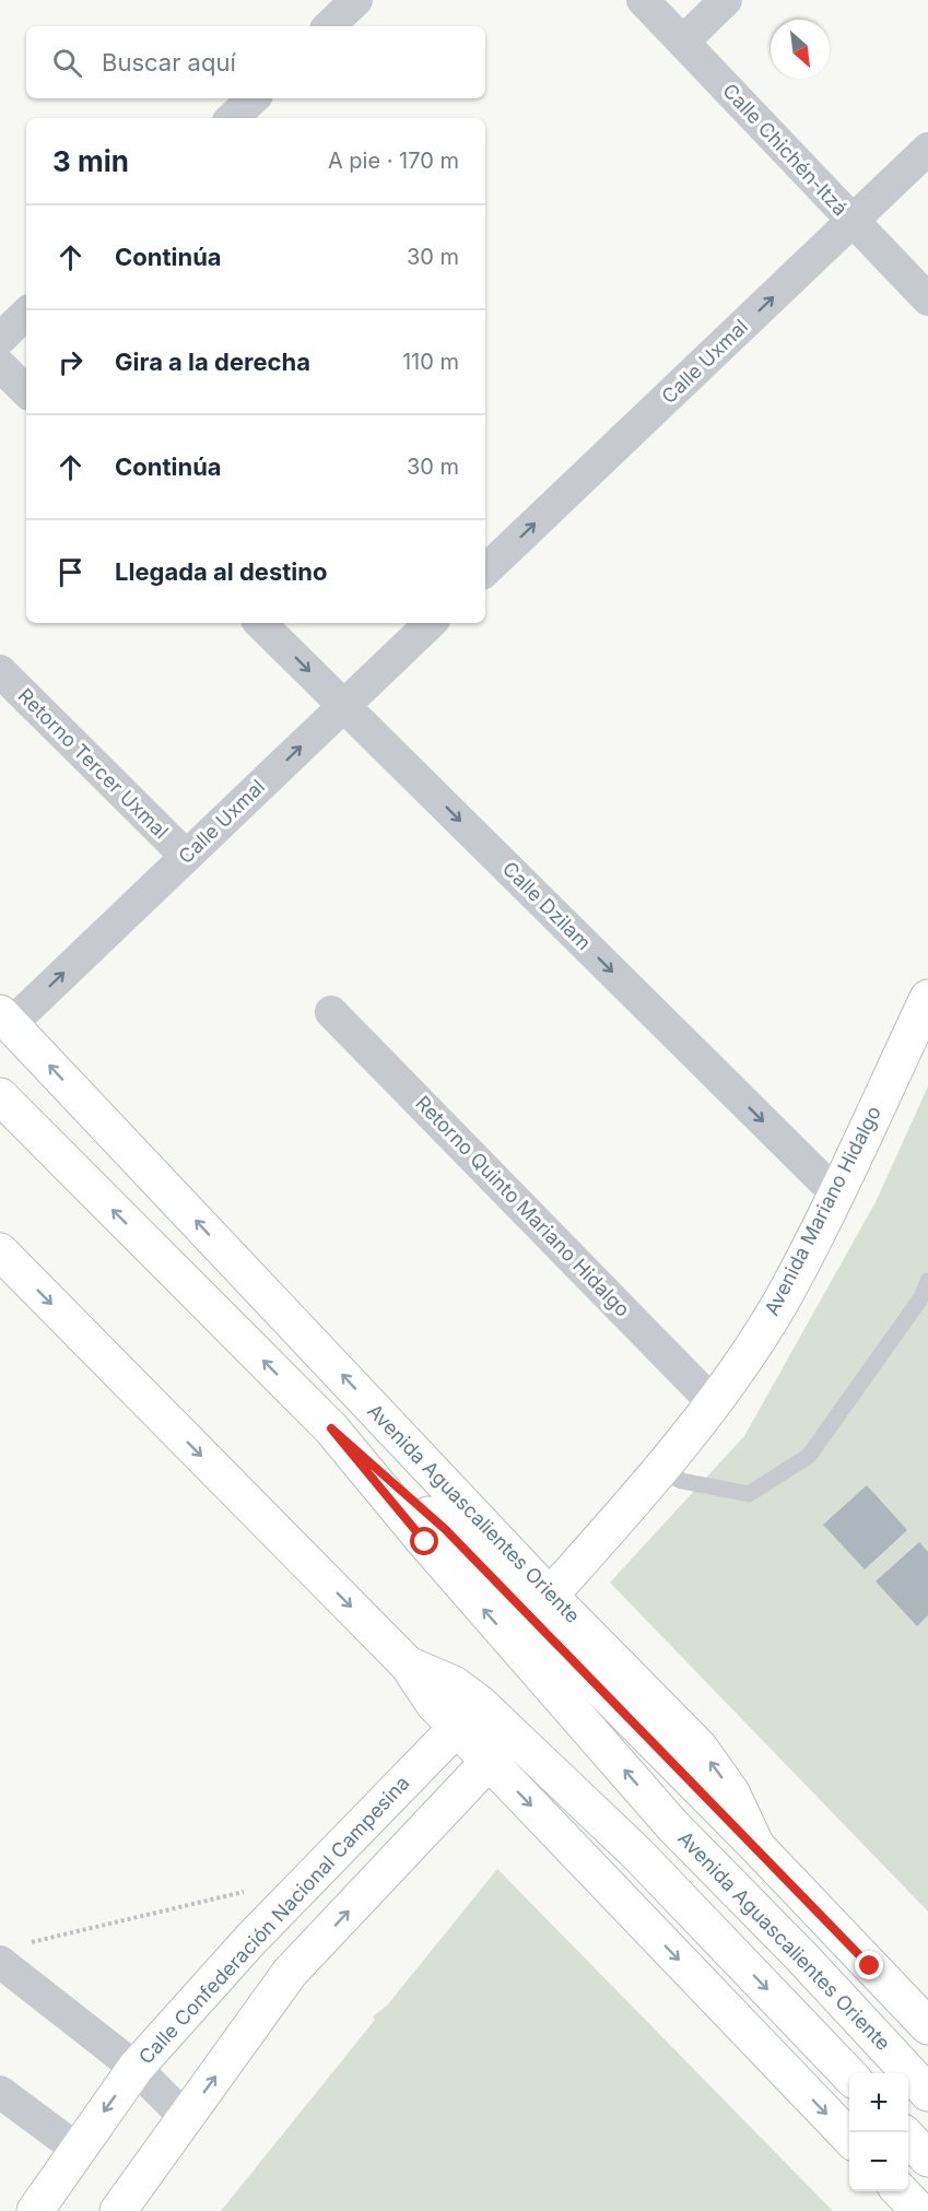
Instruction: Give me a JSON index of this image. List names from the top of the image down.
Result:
{
  "streets": {
    "street": [
      "Calle Chichén-Itzá",
      "Calle Uxmal",
      "Retorno Tercer Uxmal",
      "Calle Dzilam",
      "Retorno Quinto Mariano Hidalgo",
      "Avenida Mariano Hidalgo",
      "Avenida Aguascalientes Oriente",
      "Calle Confederación Nacional Campesina"
    ]
  },
  "crossings": [
    ["Calle Chichén-Itzá", "Calle Uxmal"],
    ["Calle Uxmal", "Retorno Tercer Uxmal"],
    ["Calle Uxmal", "Calle Dzilam"],
    ["Calle Uxmal", "Avenida Aguascalientes Oriente"],
    ["Calle Dzilam", "Avenida Mariano Hidalgo"],
    ["Retorno Quinto Mariano Hidalgo", "Avenida Mariano Hidalgo"],
    ["Avenida Mariano Hidalgo", "Avenida Aguascalientes Oriente"]
  ],
  "one_way": ["Calle Uxmal", "Calle Dzilam"],
  "north": "bottom right",
  "page": {
    "search": "Buscar aquí",
    "heading": ["3 min", "A pie · 170 m"],
    "list": [
      ["Continúa", "30 m"],
      ["Gira a la derecha", "110 m"],
      ["Continúa", "30 m"],
      "Llegada al destino"
    ],
    "map_buttons": ["+", "−"]
  }
}
